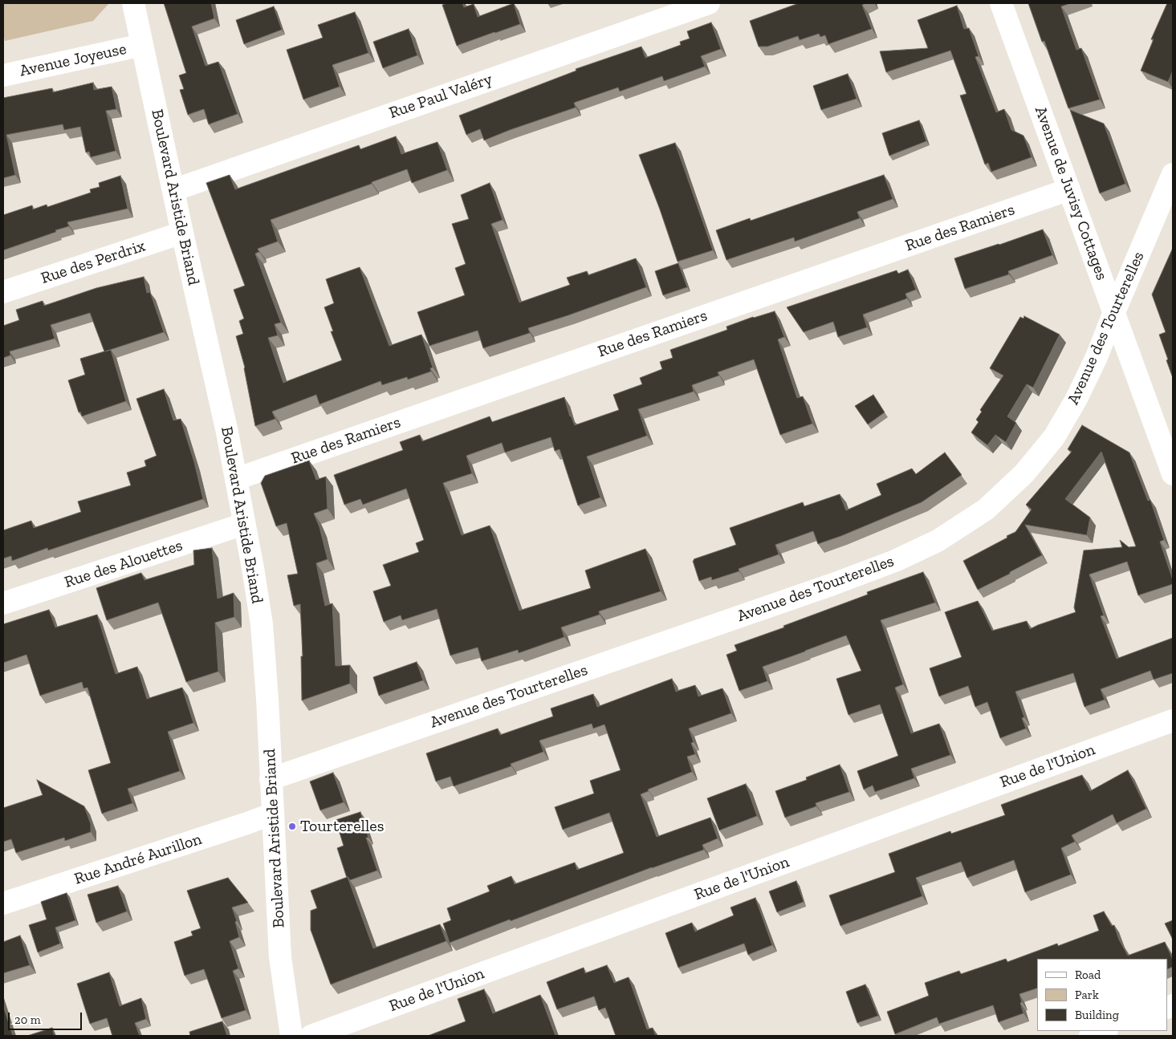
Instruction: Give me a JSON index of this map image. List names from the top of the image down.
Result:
{
  "streets": {
    "street": [
      "Avenue Joyeuse",
      "Rue Paul Valéry",
      "Avenue de Juvisy Cottages",
      "Boulevard Aristide Briand",
      "Rue des Ramiers",
      "Rue des Perdrix",
      "Avenue des Tourterelles",
      "Rue des Alouettes",
      "Rue de l'Union",
      "Rue André Aurillon"
    ]
  },
  "crossings": [
    ["Avenue Joyeuse", "Boulevard Aristide Briand"],
    ["Rue Paul Valéry", "Boulevard Aristide Briand"],
    ["Avenue de Juvisy Cottages", "Rue des Ramiers"],
    ["Avenue de Juvisy Cottages", "Avenue des Tourterelles"],
    ["Boulevard Aristide Briand", "Rue des Ramiers"],
    ["Boulevard Aristide Briand", "Rue des Perdrix"],
    ["Boulevard Aristide Briand", "Avenue des Tourterelles"],
    ["Boulevard Aristide Briand", "Rue des Alouettes"],
    ["Boulevard Aristide Briand", "Rue André Aurillon"]
  ],
  "places": ["Tourterelles"],
  "legend": ["Road", "Park", "Building"],
  "scale_bar": "20 m"
}
